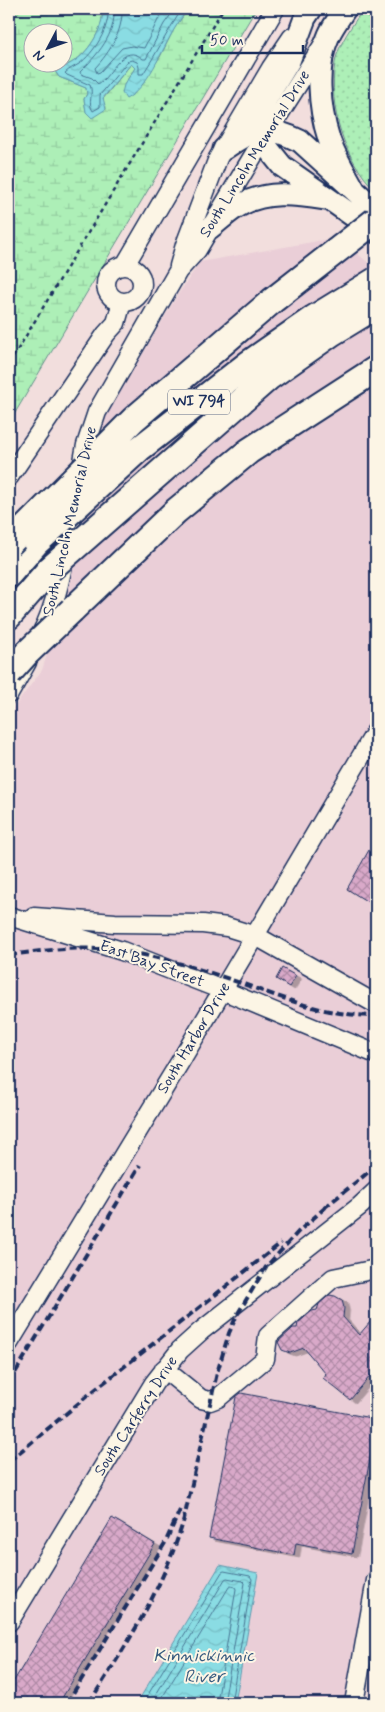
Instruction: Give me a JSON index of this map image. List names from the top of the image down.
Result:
{
  "streets": {
    "highway": ["WI 794"],
    "main road": ["South Lincoln Memorial Drive"],
    "street": ["East Bay Street", "South Harbor Drive", "South Carferry Drive"]
  },
  "crossings": [
    ["East Bay Street", "South Harbor Drive"]
  ],
  "water": ["Kinnickinnic River"],
  "scale_bar": "50 m",
  "north": "bottom left"
}
